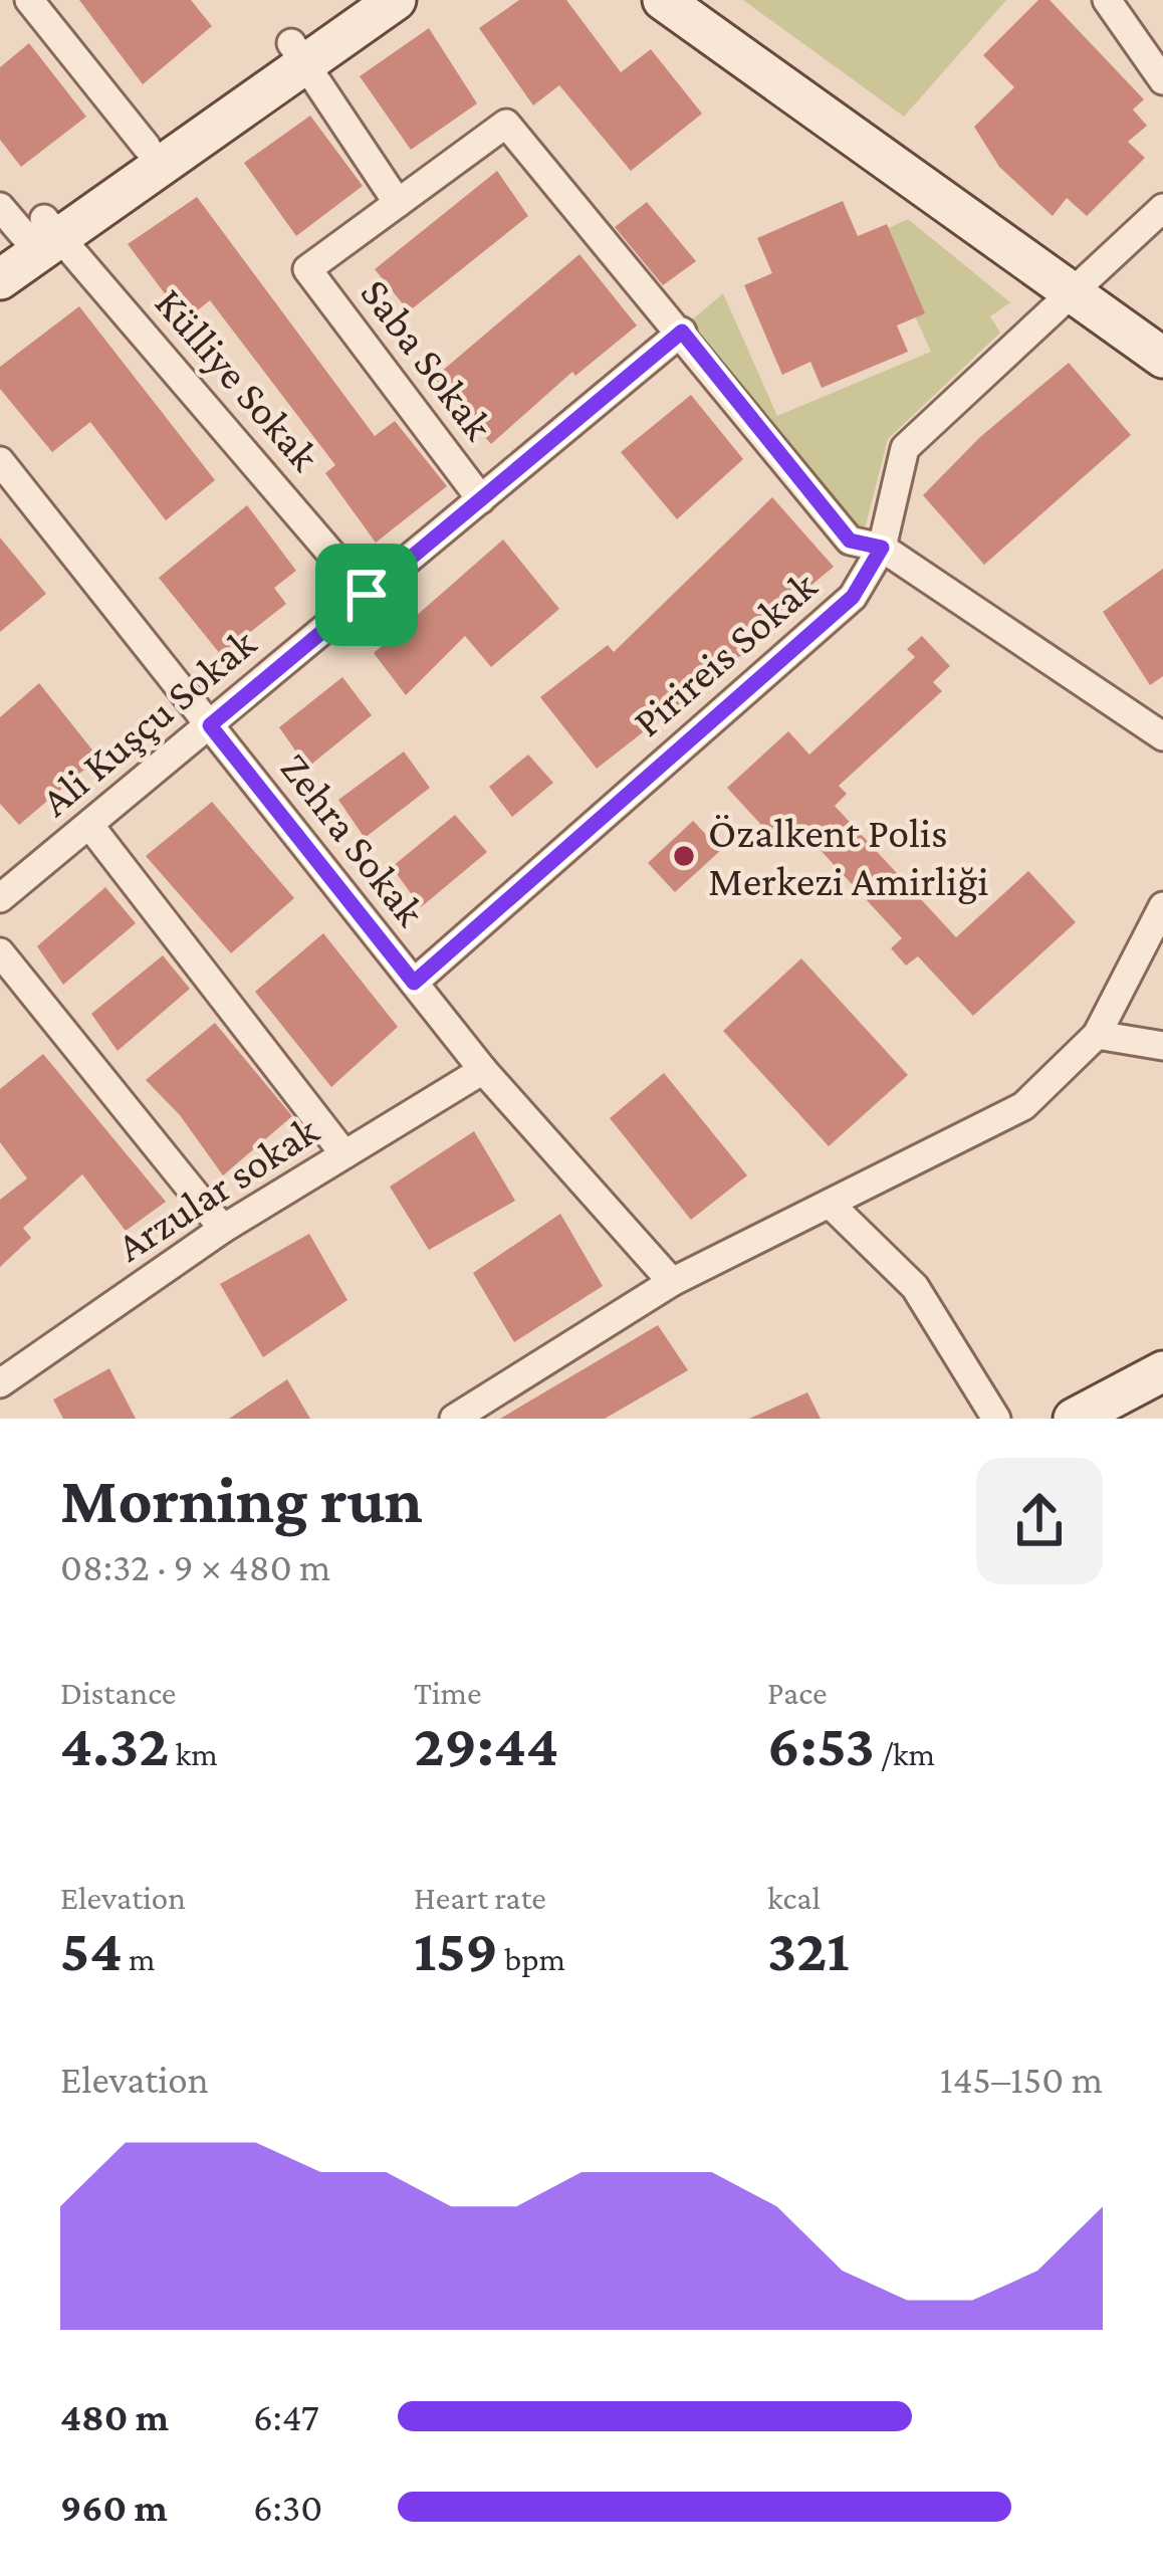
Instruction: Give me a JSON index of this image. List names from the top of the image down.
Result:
{
  "streets": {
    "street": [
      "Saba Sokak",
      "Külliye Sokak",
      "Pirireis Sokak",
      "Ali Kuşçu Sokak",
      "Zehra Sokak",
      "Arzular sokak"
    ]
  },
  "crossings": [
    ["Saba Sokak", "Ali Kuşçu Sokak"],
    ["Külliye Sokak", "Ali Kuşçu Sokak"],
    ["Pirireis Sokak", "Zehra Sokak"],
    ["Ali Kuşçu Sokak", "Zehra Sokak"],
    ["Zehra Sokak", "Arzular sokak"]
  ],
  "places": ["Özalkent Polis Merkezi Amirliği"],
  "page": {
    "heading": ["Morning run", "08:32 · 9 × 480 m"],
    "stats": [
      ["Distance", "4.32 km"],
      ["Time", "29:44"],
      ["Pace", "6:53 /km"],
      ["Elevation", "54 m"],
      ["Heart rate", "159 bpm"],
      ["kcal", "321"]
    ],
    "chart": ["Elevation", "145–150 m"],
    "list": [
      {
        "name": "480 m",
        "note": "6:47"
      },
      {
        "name": "960 m",
        "note": "6:30"
      }
    ]
  }
}
